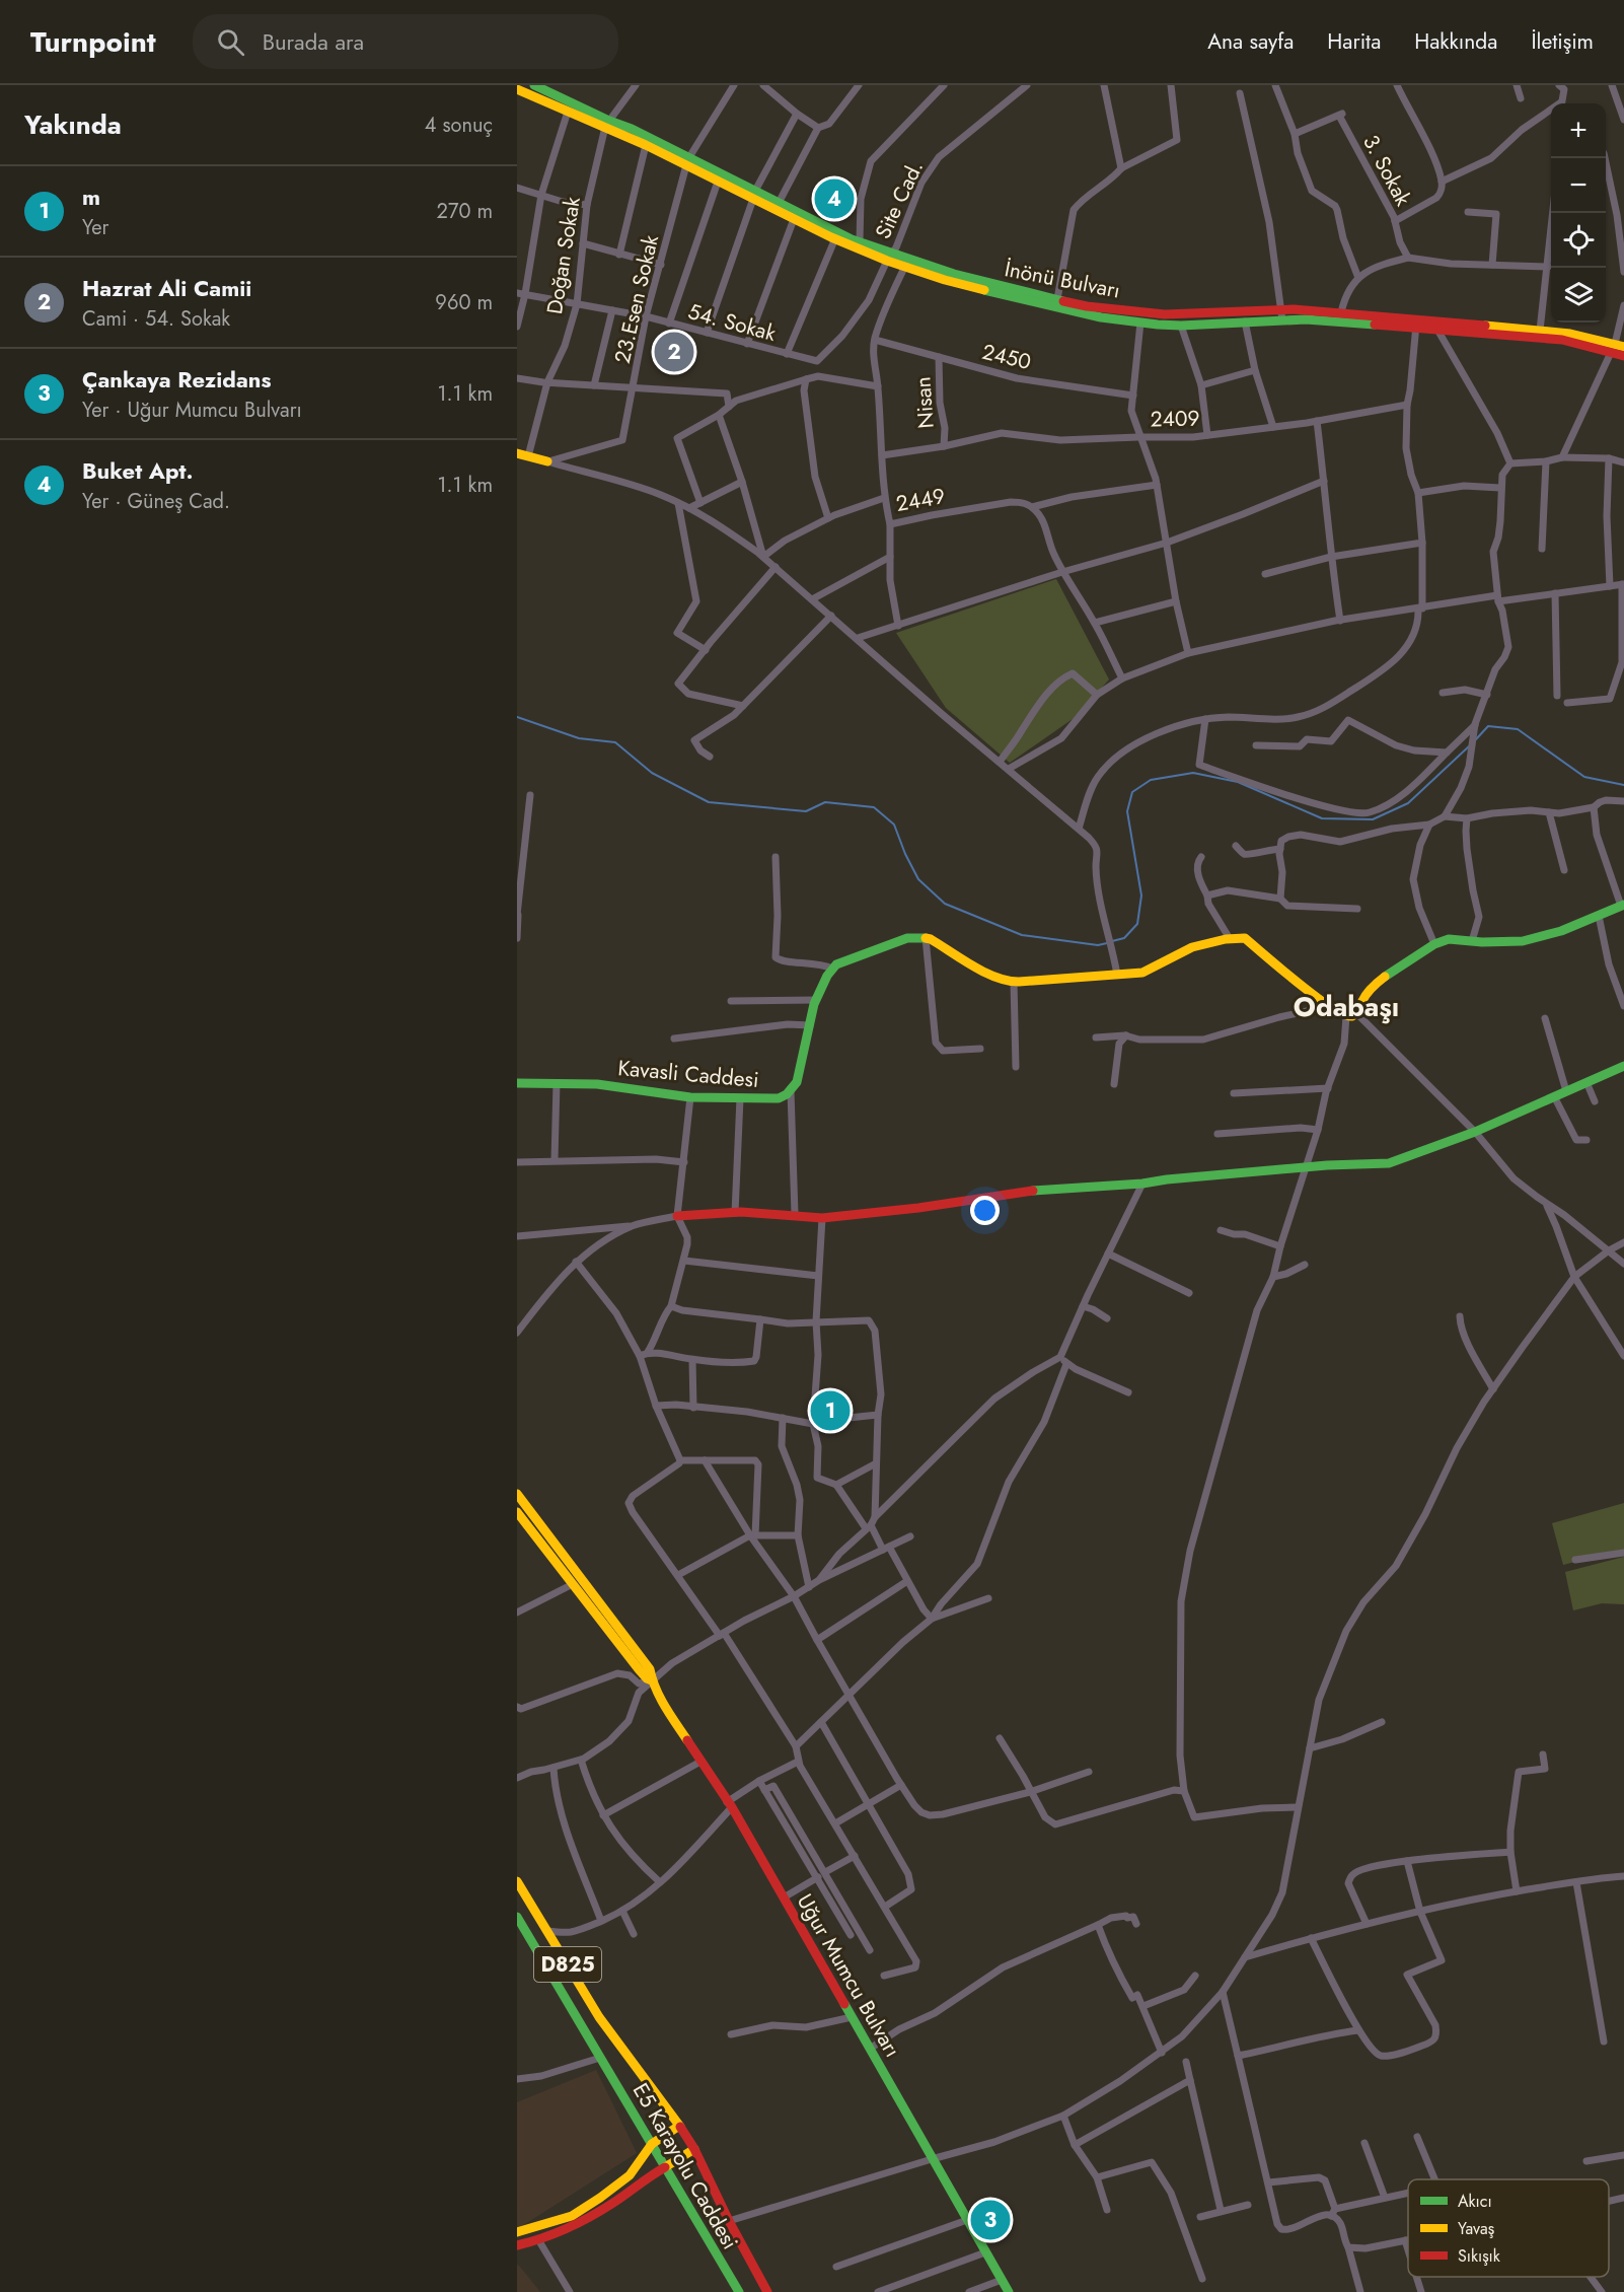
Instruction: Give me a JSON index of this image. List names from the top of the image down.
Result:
{
  "streets": {
    "main road": [
      "İnönü Bulvarı",
      "Kavasli Caddesi",
      "D825",
      "Uğur Mumcu Bulvarı",
      "E5 Karayolu Caddesi"
    ],
    "street": [
      "3. Sokak",
      "Site Cad.",
      "Doğan Sokak",
      "23.Esen Sokak",
      "54. Sokak",
      "2450",
      "Nisan",
      "2409",
      "2449"
    ]
  },
  "crossings": [
    ["Site Cad.", "İnönü Bulvarı"],
    ["Doğan Sokak", "İnönü Bulvarı"],
    ["Doğan Sokak", "54. Sokak"],
    ["İnönü Bulvarı", "23.Esen Sokak"],
    ["İnönü Bulvarı", "2449"],
    ["23.Esen Sokak", "54. Sokak"],
    ["2450", "Nisan"],
    ["2450", "2449"],
    ["Nisan", "2409"],
    ["2409", "2449"],
    ["D825", "E5 Karayolu Caddesi"]
  ],
  "districts": ["Odabaşı"],
  "legend": ["Akıcı", "Yavaş", "Sıkışık"],
  "page": {
    "header": "Turnpoint",
    "search": "Burada ara",
    "nav": [
      "Ana sayfa",
      "Harita",
      "Hakkında",
      "İletişim"
    ],
    "heading": ["Yakında", "4 sonuç"],
    "map_buttons": ["+", "−"],
    "list": [
      {
        "mark": "1",
        "name": "m",
        "note": "Yer",
        "value": "270 m"
      },
      {
        "mark": "2",
        "name": "Hazrat Ali Camii",
        "note": "Cami · 54. Sokak",
        "value": "960 m"
      },
      {
        "mark": "3",
        "name": "Çankaya Rezidans",
        "note": "Yer · Uğur Mumcu Bulvarı",
        "value": "1.1 km"
      },
      {
        "mark": "4",
        "name": "Buket Apt.",
        "note": "Yer · Güneş Cad.",
        "value": "1.1 km"
      }
    ],
    "pins": [
      "4",
      "2",
      "1",
      "3"
    ]
  }
}
